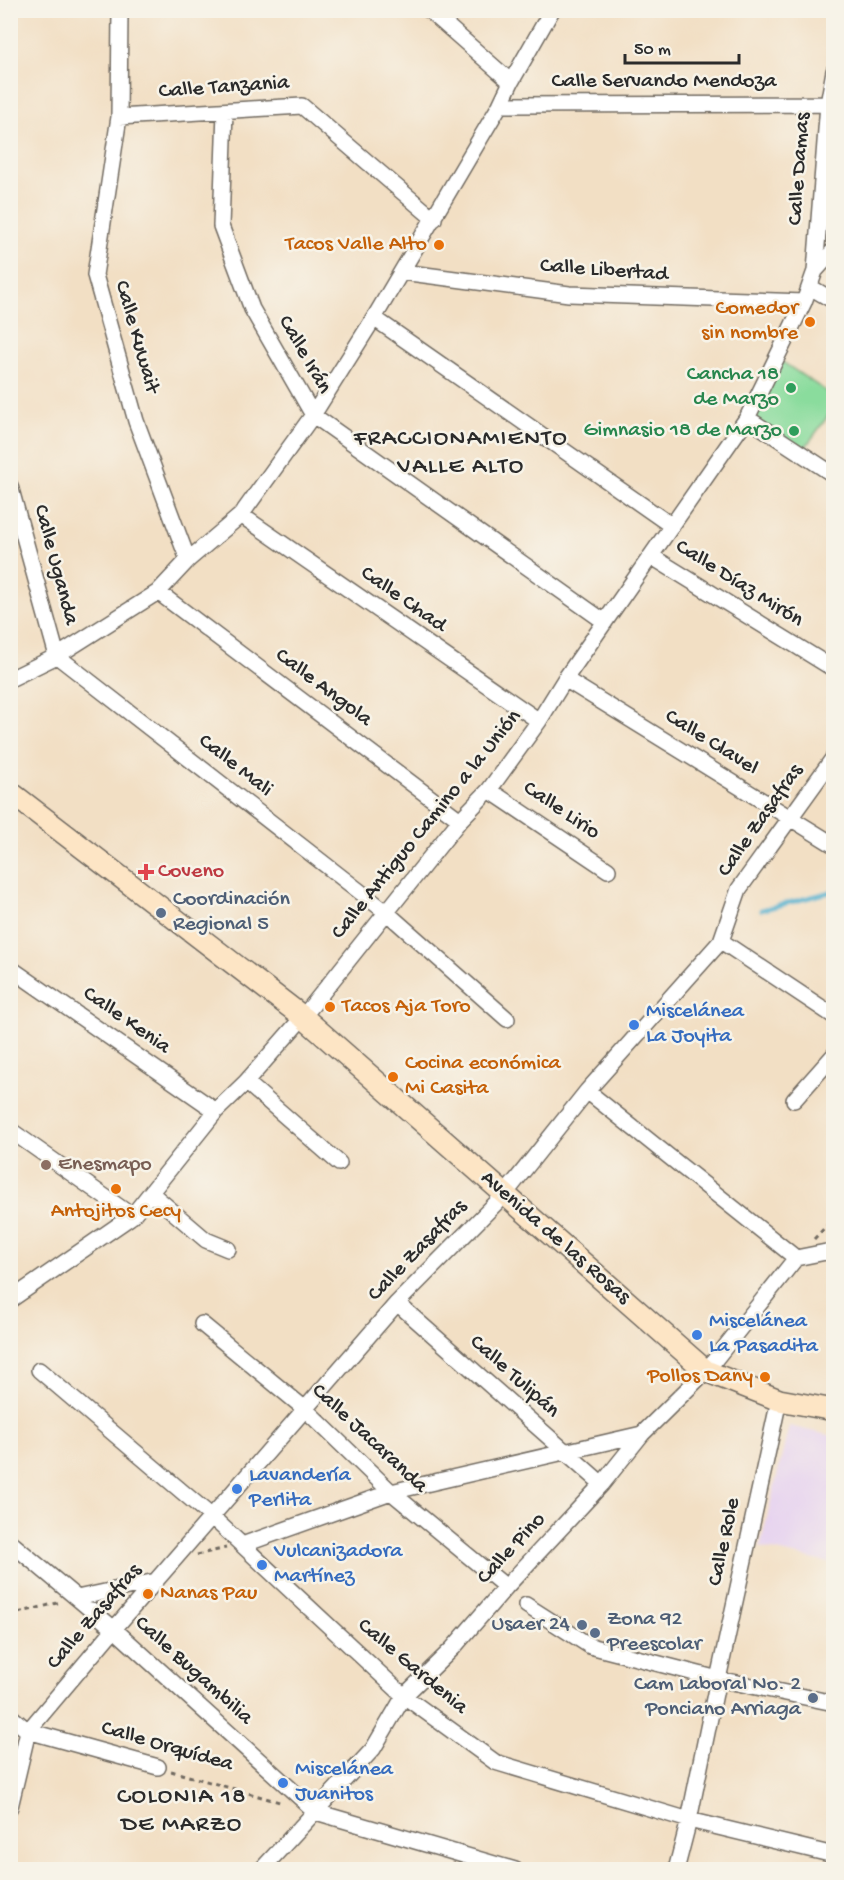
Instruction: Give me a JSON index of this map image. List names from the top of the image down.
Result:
{
  "streets": {
    "street": [
      "Calle Servando Mendoza",
      "Calle Tanzania",
      "Calle Damas",
      "Calle Libertad",
      "Calle Kuwait",
      "Calle Irán",
      "Calle Uganda",
      "Calle Díaz Mirón",
      "Calle Chad",
      "Calle Angola",
      "Calle Clavel",
      "Calle Mali",
      "Calle Lirio",
      "Calle Zasafras",
      "Calle Antiguo Camino a la Unión",
      "Calle Kenia",
      "Avenida de las Rosas",
      "Calle Tulipán",
      "Calle Jacaranda",
      "Calle Role",
      "Calle Pino",
      "Calle Gardenia",
      "Calle Bugambilia",
      "Calle Orquídea"
    ]
  },
  "crossings": [
    ["Calle Servando Mendoza", "Calle Damas"],
    ["Calle Tanzania", "Calle Kuwait"],
    ["Calle Tanzania", "Calle Irán"],
    ["Calle Damas", "Calle Antiguo Camino a la Unión"],
    ["Calle Libertad", "Calle Antiguo Camino a la Unión"],
    ["Calle Irán", "Calle Antiguo Camino a la Unión"],
    ["Calle Uganda", "Calle Mali"],
    ["Calle Díaz Mirón", "Calle Antiguo Camino a la Unión"],
    ["Calle Chad", "Calle Antiguo Camino a la Unión"],
    ["Calle Angola", "Calle Antiguo Camino a la Unión"],
    ["Calle Clavel", "Calle Zasafras"],
    ["Calle Clavel", "Calle Antiguo Camino a la Unión"],
    ["Calle Mali", "Calle Antiguo Camino a la Unión"],
    ["Calle Lirio", "Calle Antiguo Camino a la Unión"],
    ["Calle Zasafras", "Avenida de las Rosas"],
    ["Calle Zasafras", "Calle Tulipán"],
    ["Calle Zasafras", "Calle Jacaranda"],
    ["Calle Zasafras", "Calle Gardenia"],
    ["Calle Zasafras", "Calle Bugambilia"],
    ["Calle Zasafras", "Calle Orquídea"],
    ["Calle Antiguo Camino a la Unión", "Calle Kenia"],
    ["Calle Antiguo Camino a la Unión", "Avenida de las Rosas"],
    ["Avenida de las Rosas", "Calle Role"],
    ["Avenida de las Rosas", "Calle Pino"],
    ["Calle Tulipán", "Calle Pino"],
    ["Calle Jacaranda", "Calle Pino"],
    ["Calle Role", "Calle Gardenia"],
    ["Calle Pino", "Calle Gardenia"],
    ["Calle Pino", "Calle Bugambilia"],
    ["Calle Pino", "Calle Orquídea"],
    ["Calle Bugambilia", "Calle Orquídea"]
  ],
  "districts": ["FRACCIONAMIENTO VALLE ALTO", "COLONIA 18 DE MARZO"],
  "places": {
    "other": [
      "Tacos Valle Alto",
      "Comedor sin nombre",
      "Cancha 18 de Marzo",
      "Gimnasio 18 de Marzo",
      "Coordinación Regional 5",
      "Tacos Aja Toro",
      "Miscelánea La Joyita",
      "Cocina económica Mi Casita",
      "Enesmapo",
      "Antojitos Cecy",
      "Miscelánea La Pasadita",
      "Pollos Dany",
      "Lavandería Perlita",
      "Vulcanizadora Martínez",
      "Nanas Pau",
      "Usaer 24",
      "Zona 92 Preescolar",
      "Cam Laboral No. 2 Ponciano Arriaga",
      "Miscelánea Juanitos"
    ],
    "health": ["Coveno"]
  },
  "scale_bar": "50 m"
}
